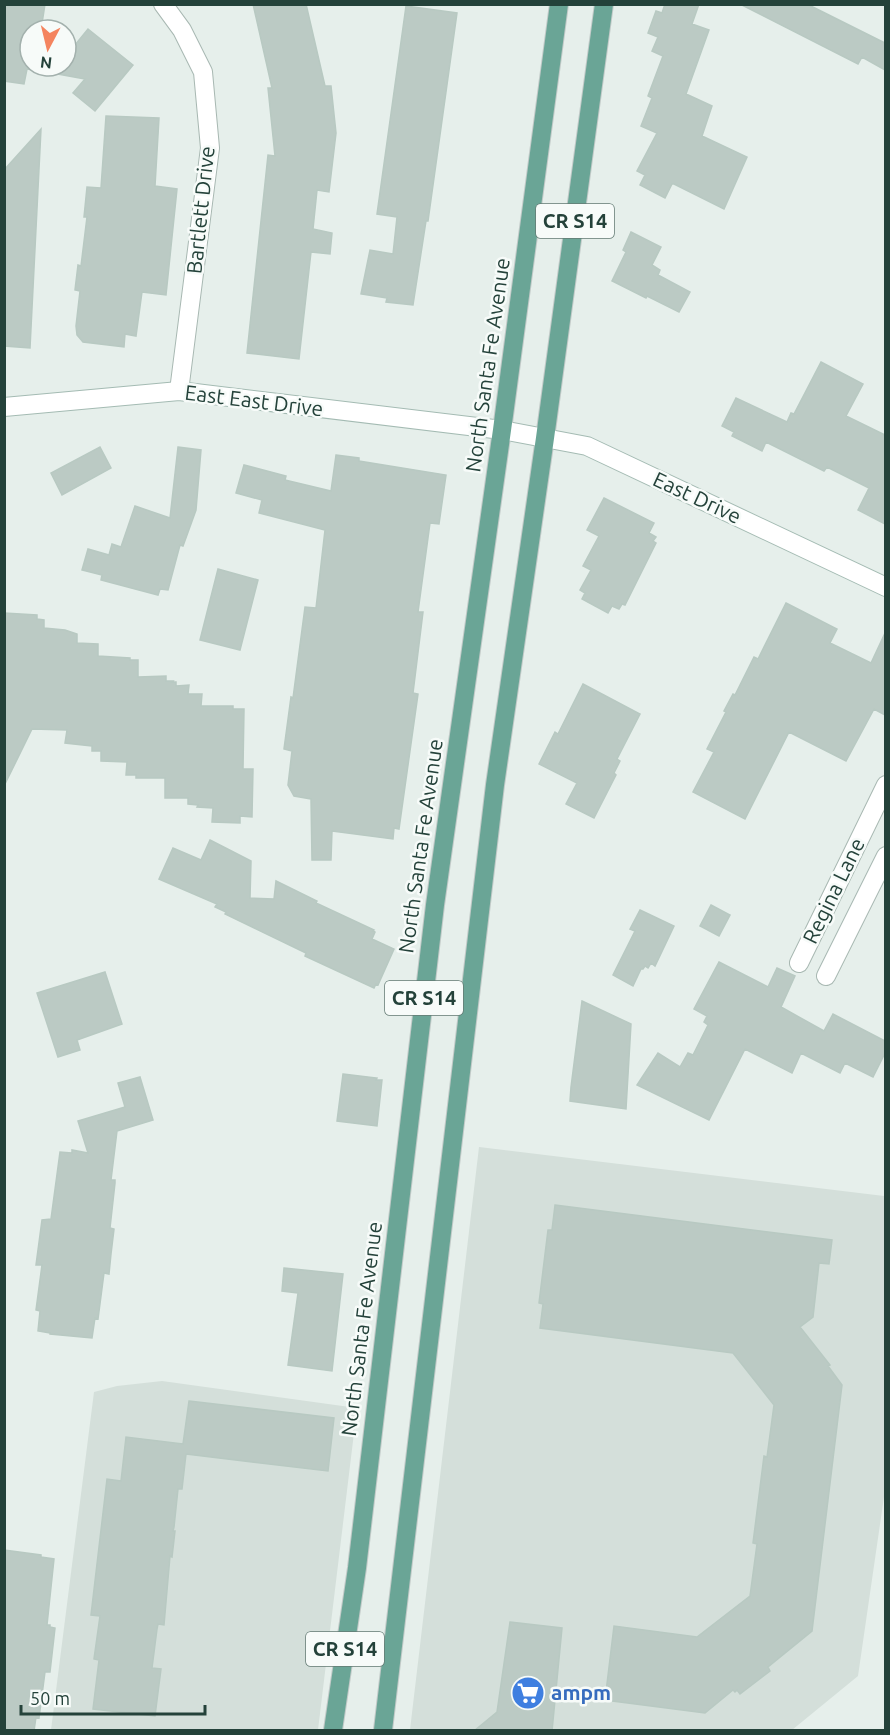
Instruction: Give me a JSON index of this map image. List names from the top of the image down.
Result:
{
  "streets": {
    "main road": ["CR S14", "North Santa Fe Avenue"],
    "street": [
      "Bartlett Drive",
      "East East Drive",
      "East Drive",
      "Regina Lane"
    ]
  },
  "crossings": [
    ["Bartlett Drive", "East East Drive"],
    ["CR S14", "East Drive"],
    ["North Santa Fe Avenue", "East East Drive"],
    ["North Santa Fe Avenue", "East Drive"],
    ["East East Drive", "East Drive"]
  ],
  "places": {
    "supermarket": ["ampm"]
  },
  "scale_bar": "50 m",
  "north": "bottom"
}
